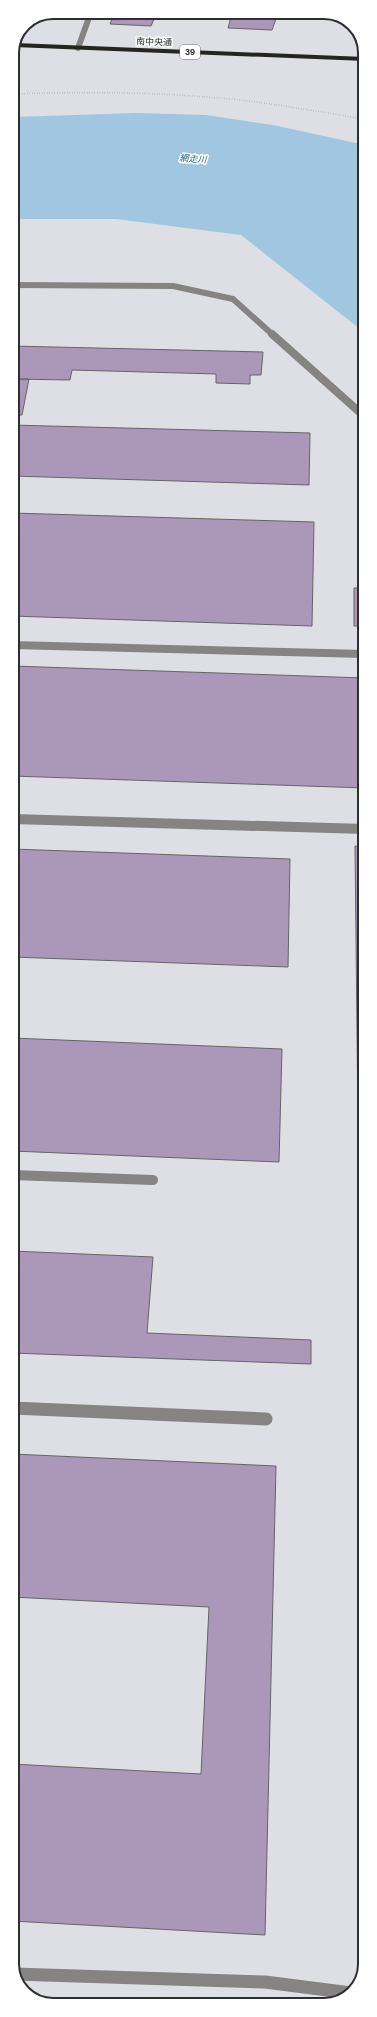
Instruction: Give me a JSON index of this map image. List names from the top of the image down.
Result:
{
  "streets": {
    "highway": ["南中央通", "39"]
  },
  "water": ["網走川"]
}
